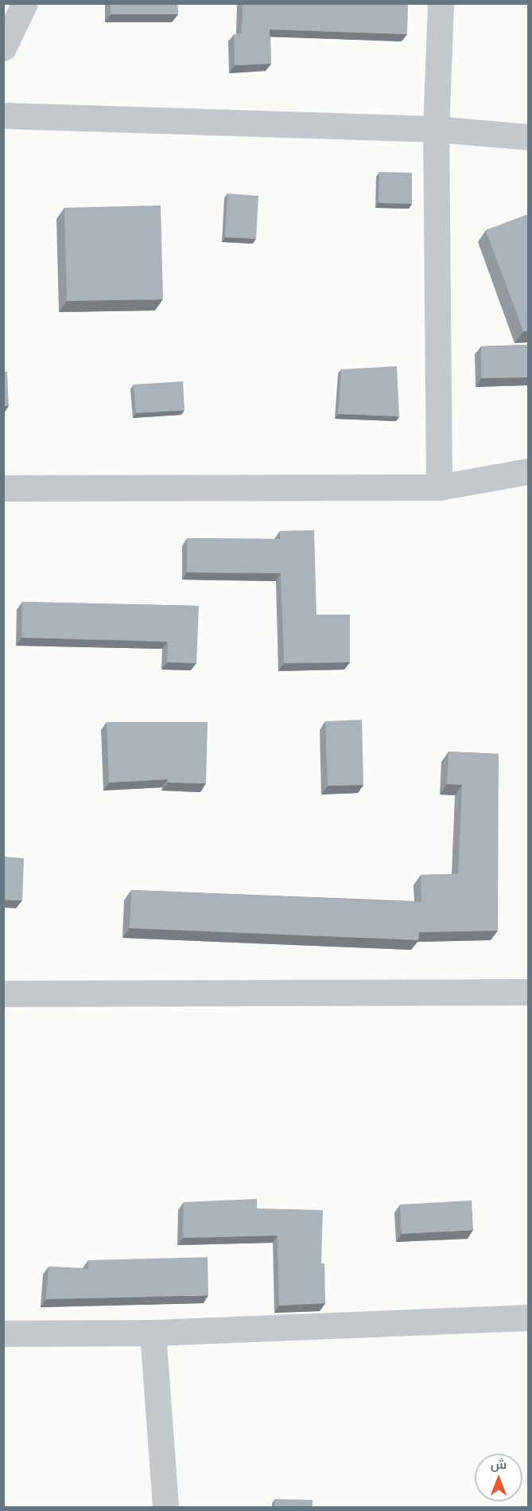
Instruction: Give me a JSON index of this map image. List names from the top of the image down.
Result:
{
  "north": "top"
}
